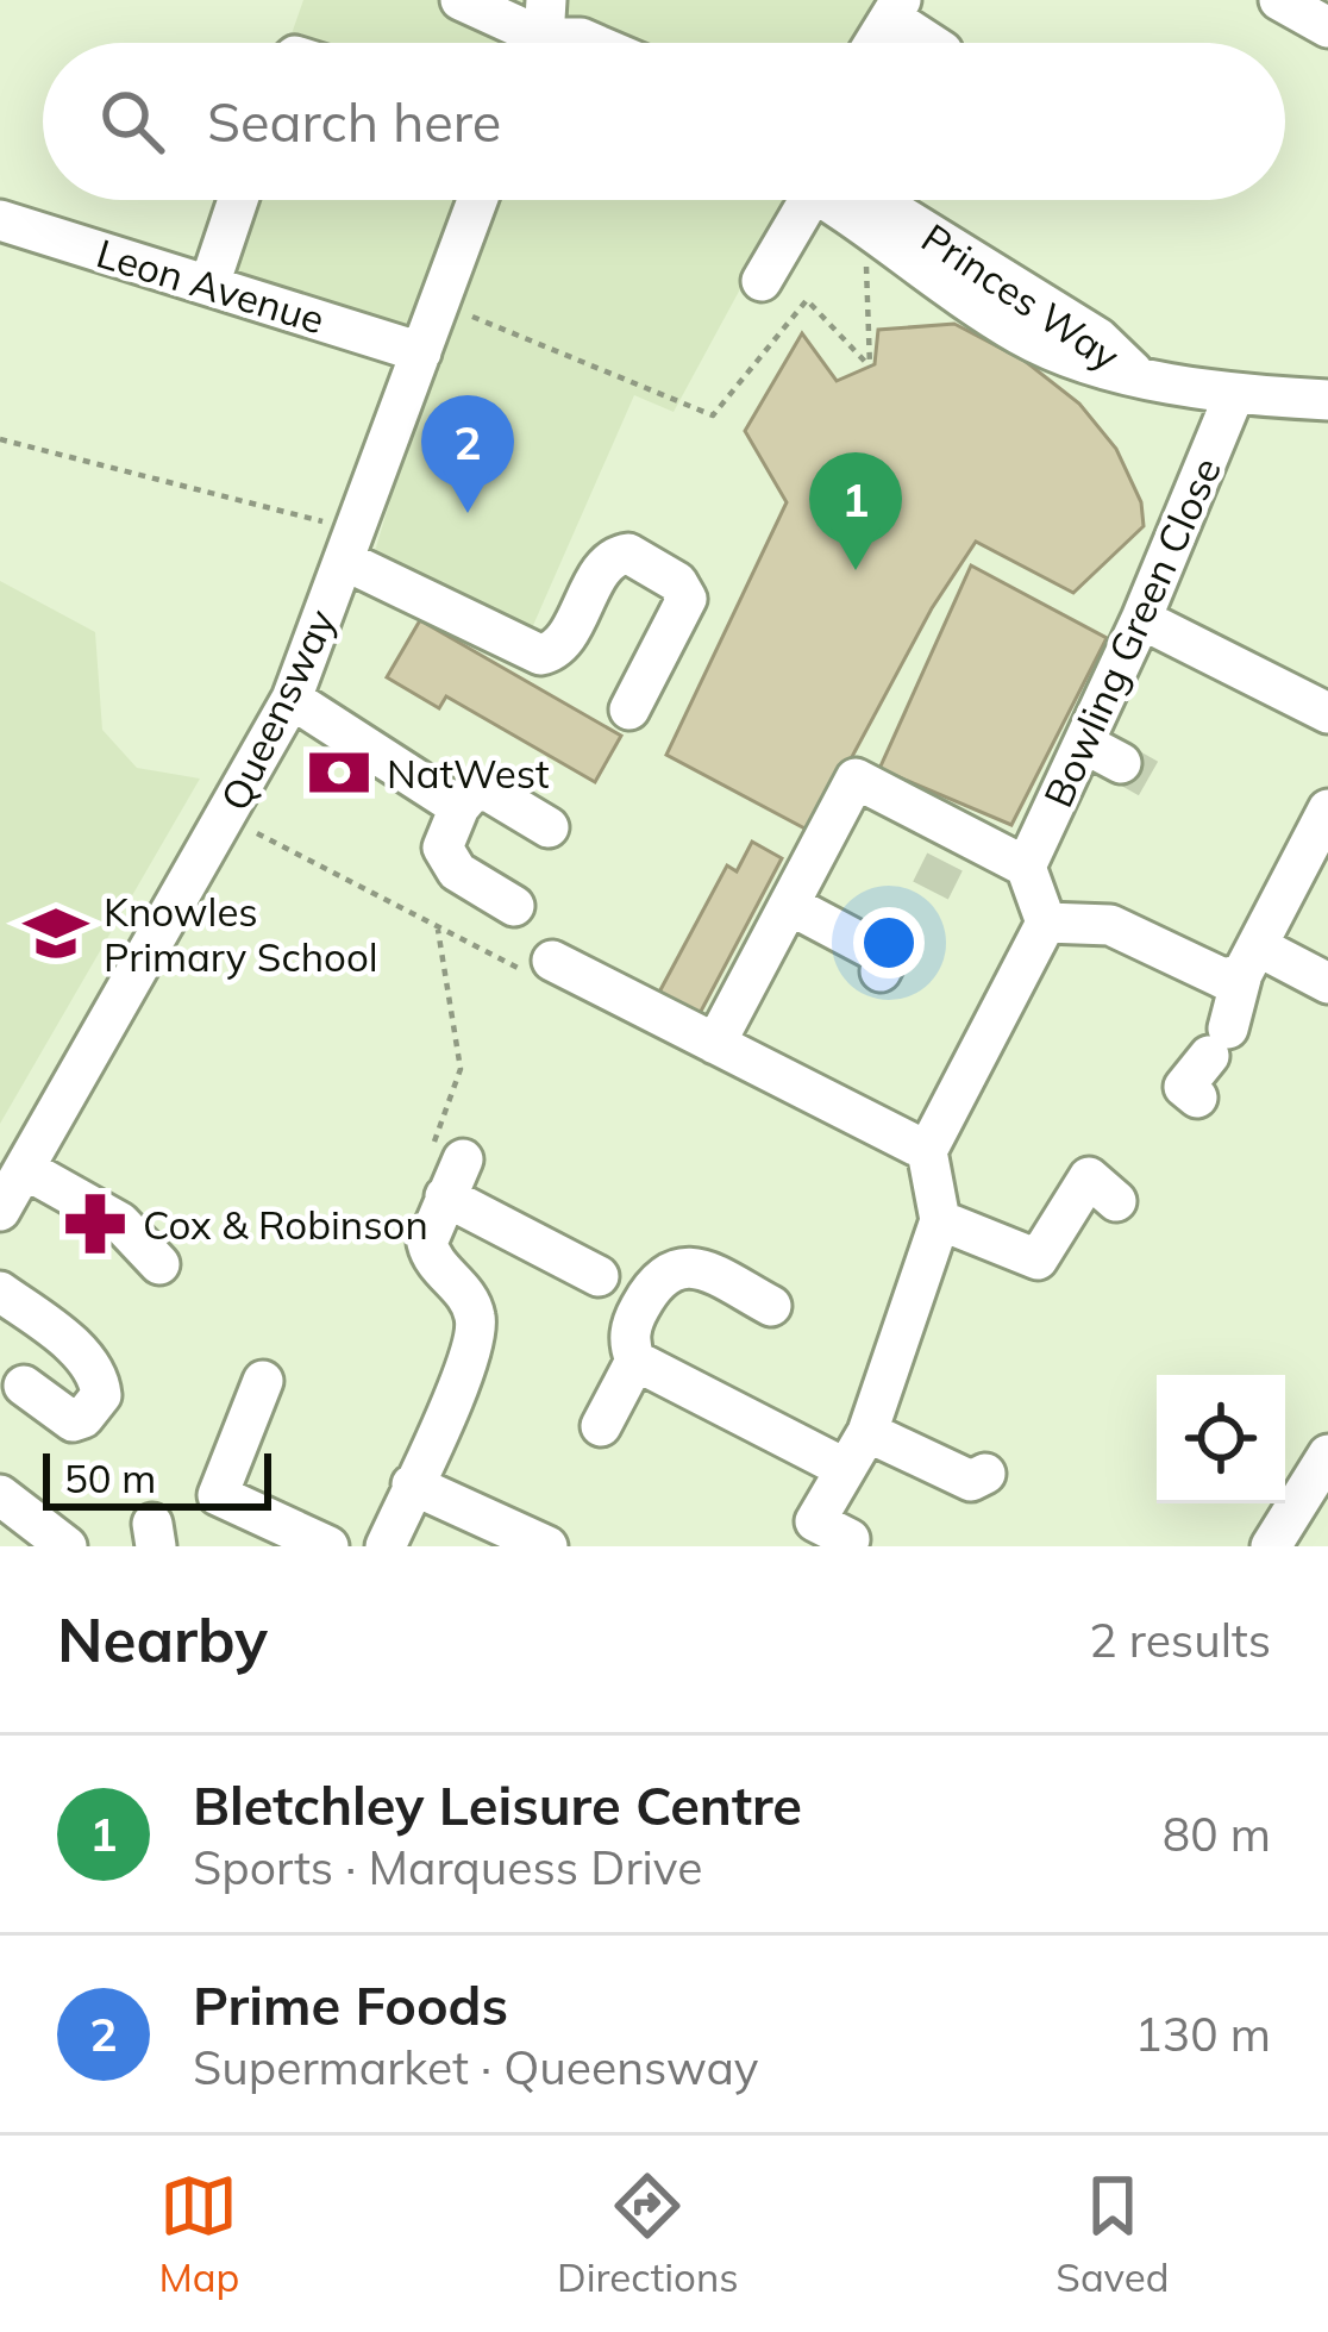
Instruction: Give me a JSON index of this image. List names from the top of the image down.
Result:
{
  "streets": {
    "street": [
      "Leon Avenue",
      "Princes Way",
      "Bowling Green Close",
      "Queensway"
    ]
  },
  "crossings": [
    ["Leon Avenue", "Queensway"],
    ["Princes Way", "Bowling Green Close"]
  ],
  "places": {
    "bank": ["NatWest"],
    "school or university": ["Knowles Primary School"],
    "pharmacy": ["Cox & Robinson"]
  },
  "scale_bar": "50 m",
  "page": {
    "search": "Search here",
    "pins": ["2", "1"],
    "scale": "50 m",
    "heading": ["Nearby", "2 results"],
    "list": [
      {
        "mark": "1",
        "name": "Bletchley Leisure Centre",
        "note": "Sports · Marquess Drive",
        "value": "80 m"
      },
      {
        "mark": "2",
        "name": "Prime Foods",
        "note": "Supermarket · Queensway",
        "value": "130 m"
      }
    ],
    "nav": ["Map", "Directions", "Saved"]
  }
}
